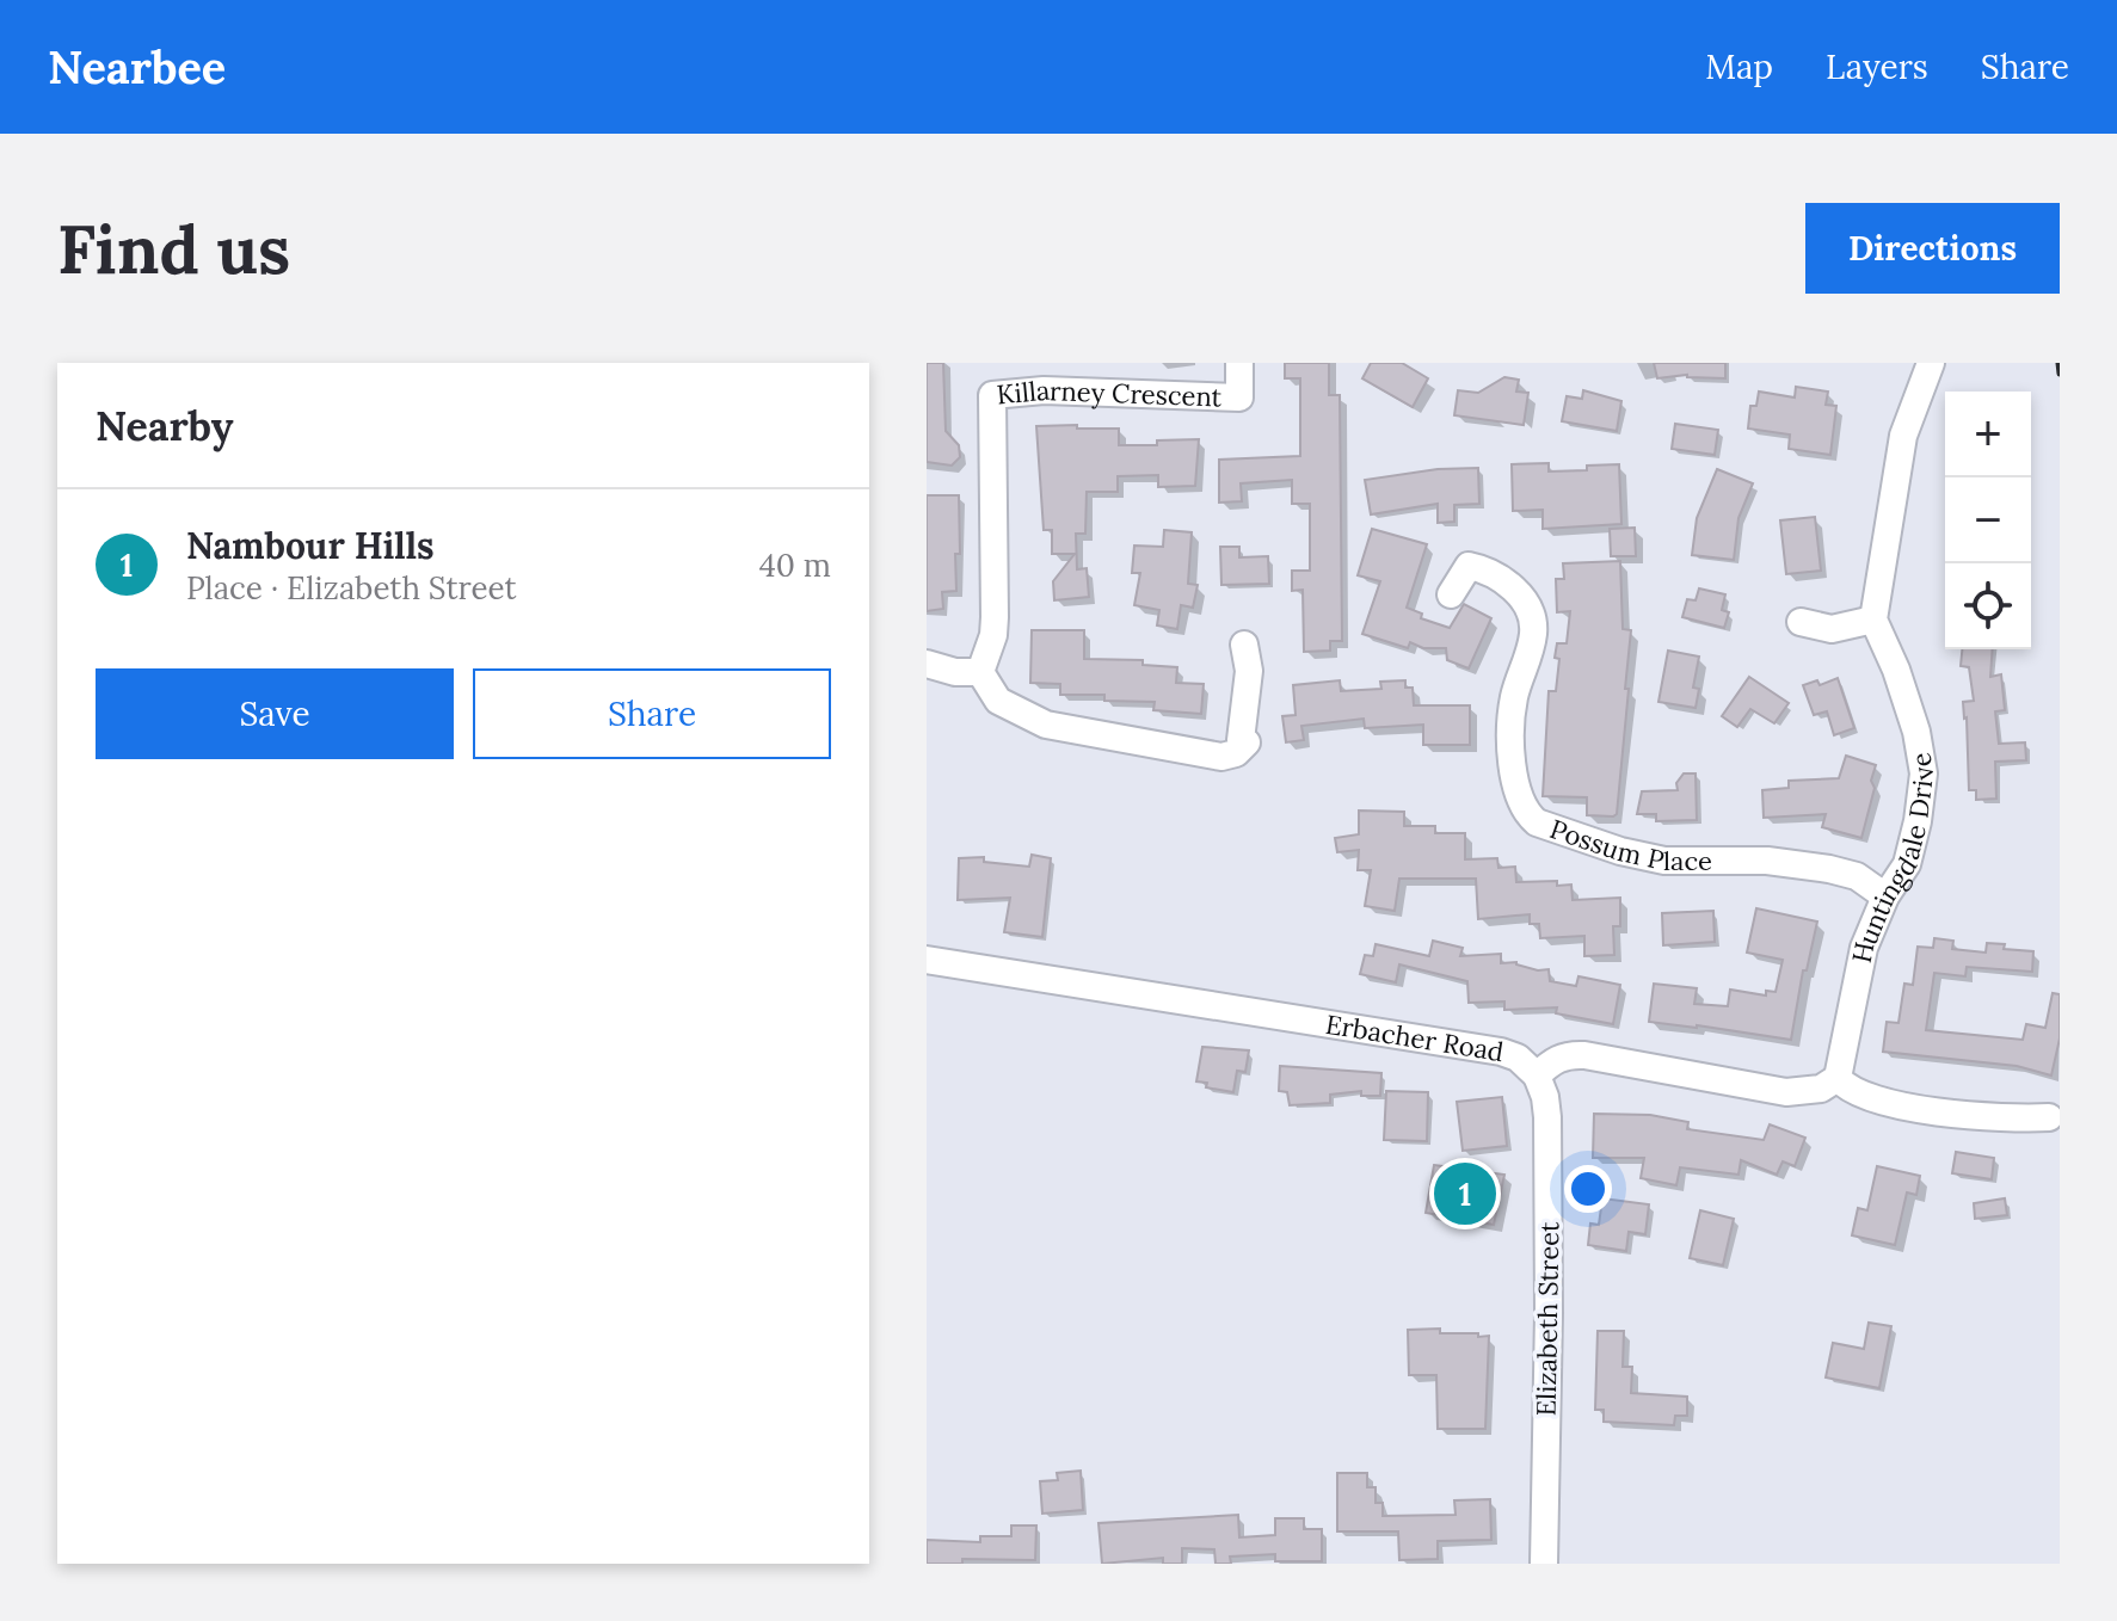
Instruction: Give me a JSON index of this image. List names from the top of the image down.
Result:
{
  "streets": {
    "street": [
      "Killarney Crescent",
      "Possum Place",
      "Huntingdale Drive",
      "Erbacher Road",
      "Elizabeth Street"
    ]
  },
  "crossings": [
    ["Possum Place", "Huntingdale Drive"],
    ["Huntingdale Drive", "Erbacher Road"],
    ["Erbacher Road", "Elizabeth Street"]
  ],
  "page": {
    "header": "Nearbee",
    "nav": ["Map", "Layers", "Share"],
    "buttons": [
      "Directions",
      ["Save", "Share"]
    ],
    "title": "Find us",
    "heading": "Nearby",
    "map_buttons": ["+", "−"],
    "list": [
      {
        "mark": "1",
        "name": "Nambour Hills",
        "note": "Place · Elizabeth Street",
        "value": "40 m"
      }
    ],
    "pins": "1"
  }
}
